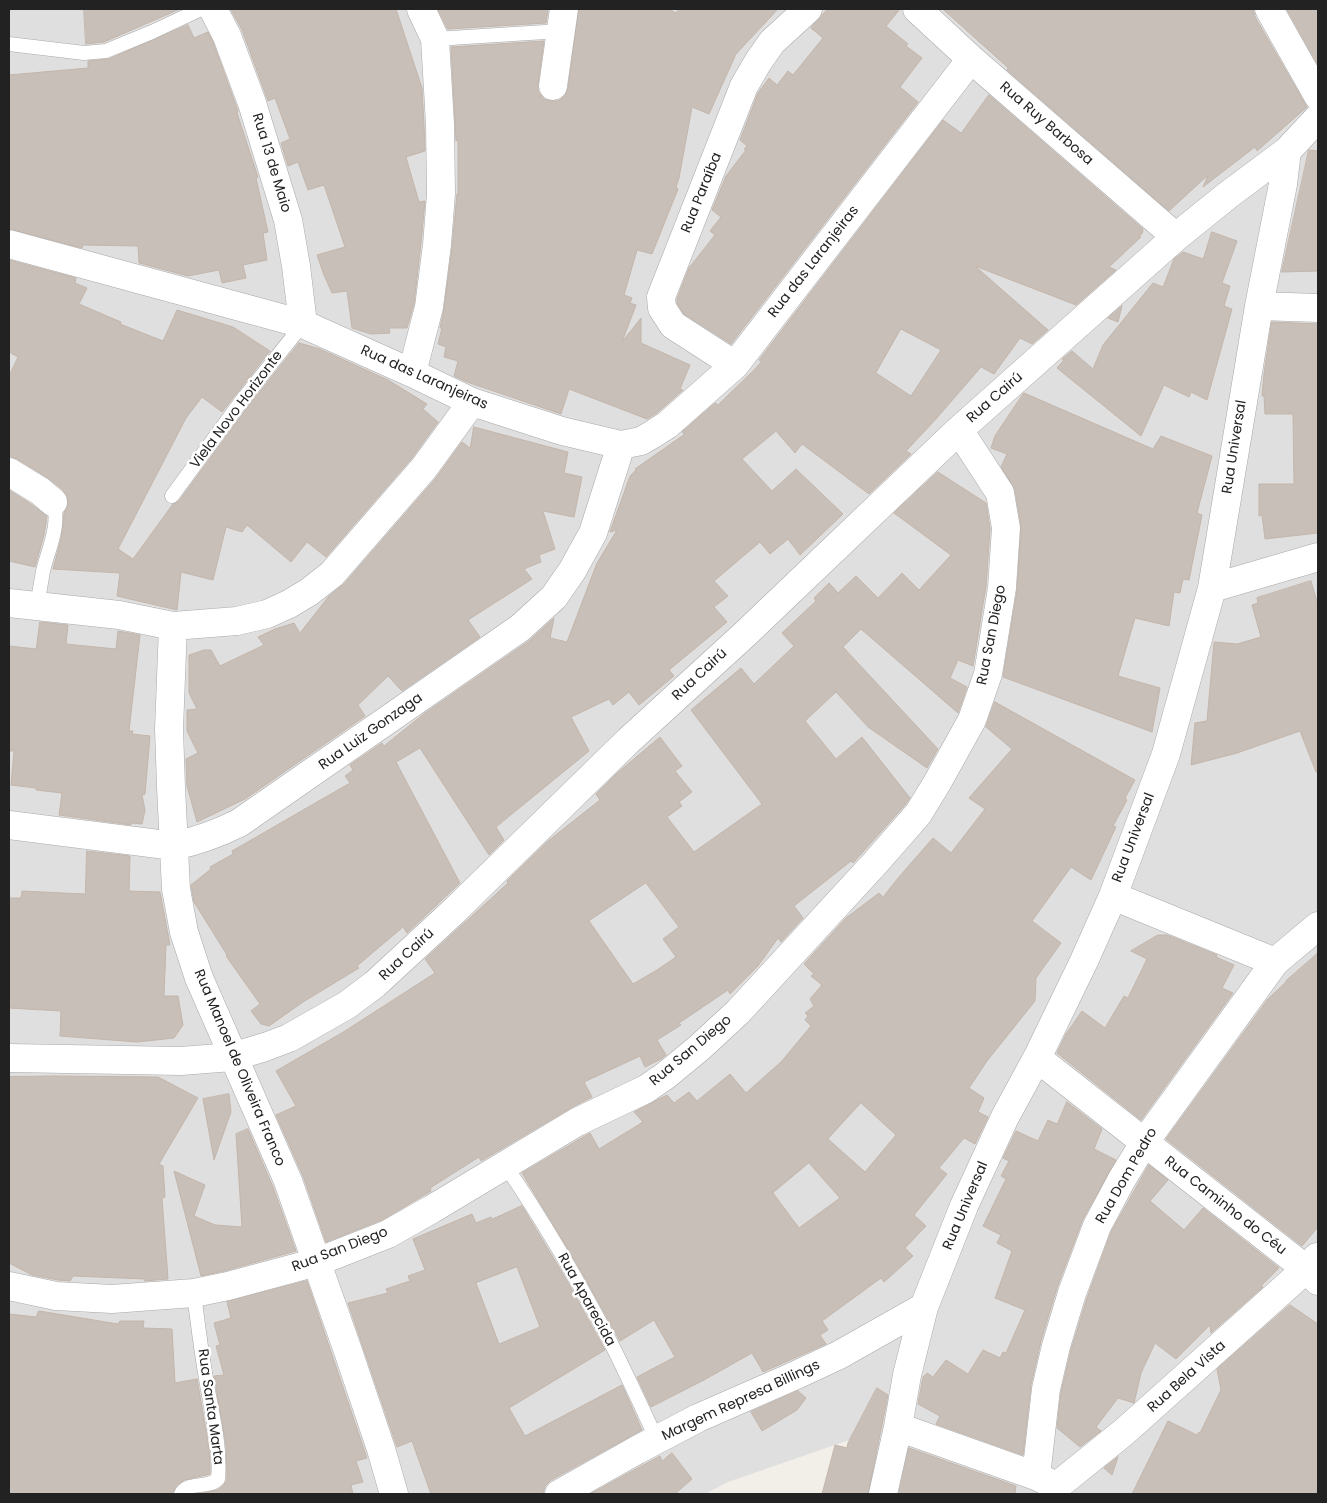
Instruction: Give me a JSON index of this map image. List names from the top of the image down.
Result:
{
  "streets": {
    "street": [
      "Rua Ruy Barbosa",
      "Rua 13 de Maio",
      "Rua Paraíba",
      "Rua das Laranjeiras",
      "Rua Cairú",
      "Rua Universal",
      "Rua San Diego",
      "Rua Luiz Gonzaga",
      "Rua Manoel de Oliveira Franco",
      "Rua Dom Pedro",
      "Rua Caminho do Céu",
      "Rua Bela Vista",
      "Margem Represa Billings"
    ],
    "lane": ["Viela Novo Horizonte", "Rua Aparecida", "Rua Santa Marta"]
  },
  "crossings": [
    ["Rua Ruy Barbosa", "Rua das Laranjeiras"],
    ["Rua Ruy Barbosa", "Rua Cairú"],
    ["Rua 13 de Maio", "Rua das Laranjeiras"],
    ["Rua 13 de Maio", "Viela Novo Horizonte"],
    ["Rua Paraíba", "Rua das Laranjeiras"],
    ["Rua das Laranjeiras", "Viela Novo Horizonte"],
    ["Rua das Laranjeiras", "Rua Luiz Gonzaga"],
    ["Rua Cairú", "Rua Universal"],
    ["Rua Cairú", "Rua San Diego"],
    ["Rua Cairú", "Rua Manoel de Oliveira Franco"],
    ["Rua Universal", "Rua Caminho do Céu"],
    ["Rua Universal", "Margem Represa Billings"],
    ["Rua San Diego", "Rua Manoel de Oliveira Franco"],
    ["Rua San Diego", "Rua Aparecida"],
    ["Rua San Diego", "Rua Santa Marta"],
    ["Rua Luiz Gonzaga", "Rua Manoel de Oliveira Franco"],
    ["Rua Dom Pedro", "Rua Caminho do Céu"],
    ["Rua Dom Pedro", "Rua Bela Vista"],
    ["Rua Caminho do Céu", "Rua Bela Vista"],
    ["Rua Aparecida", "Margem Represa Billings"]
  ]
}
